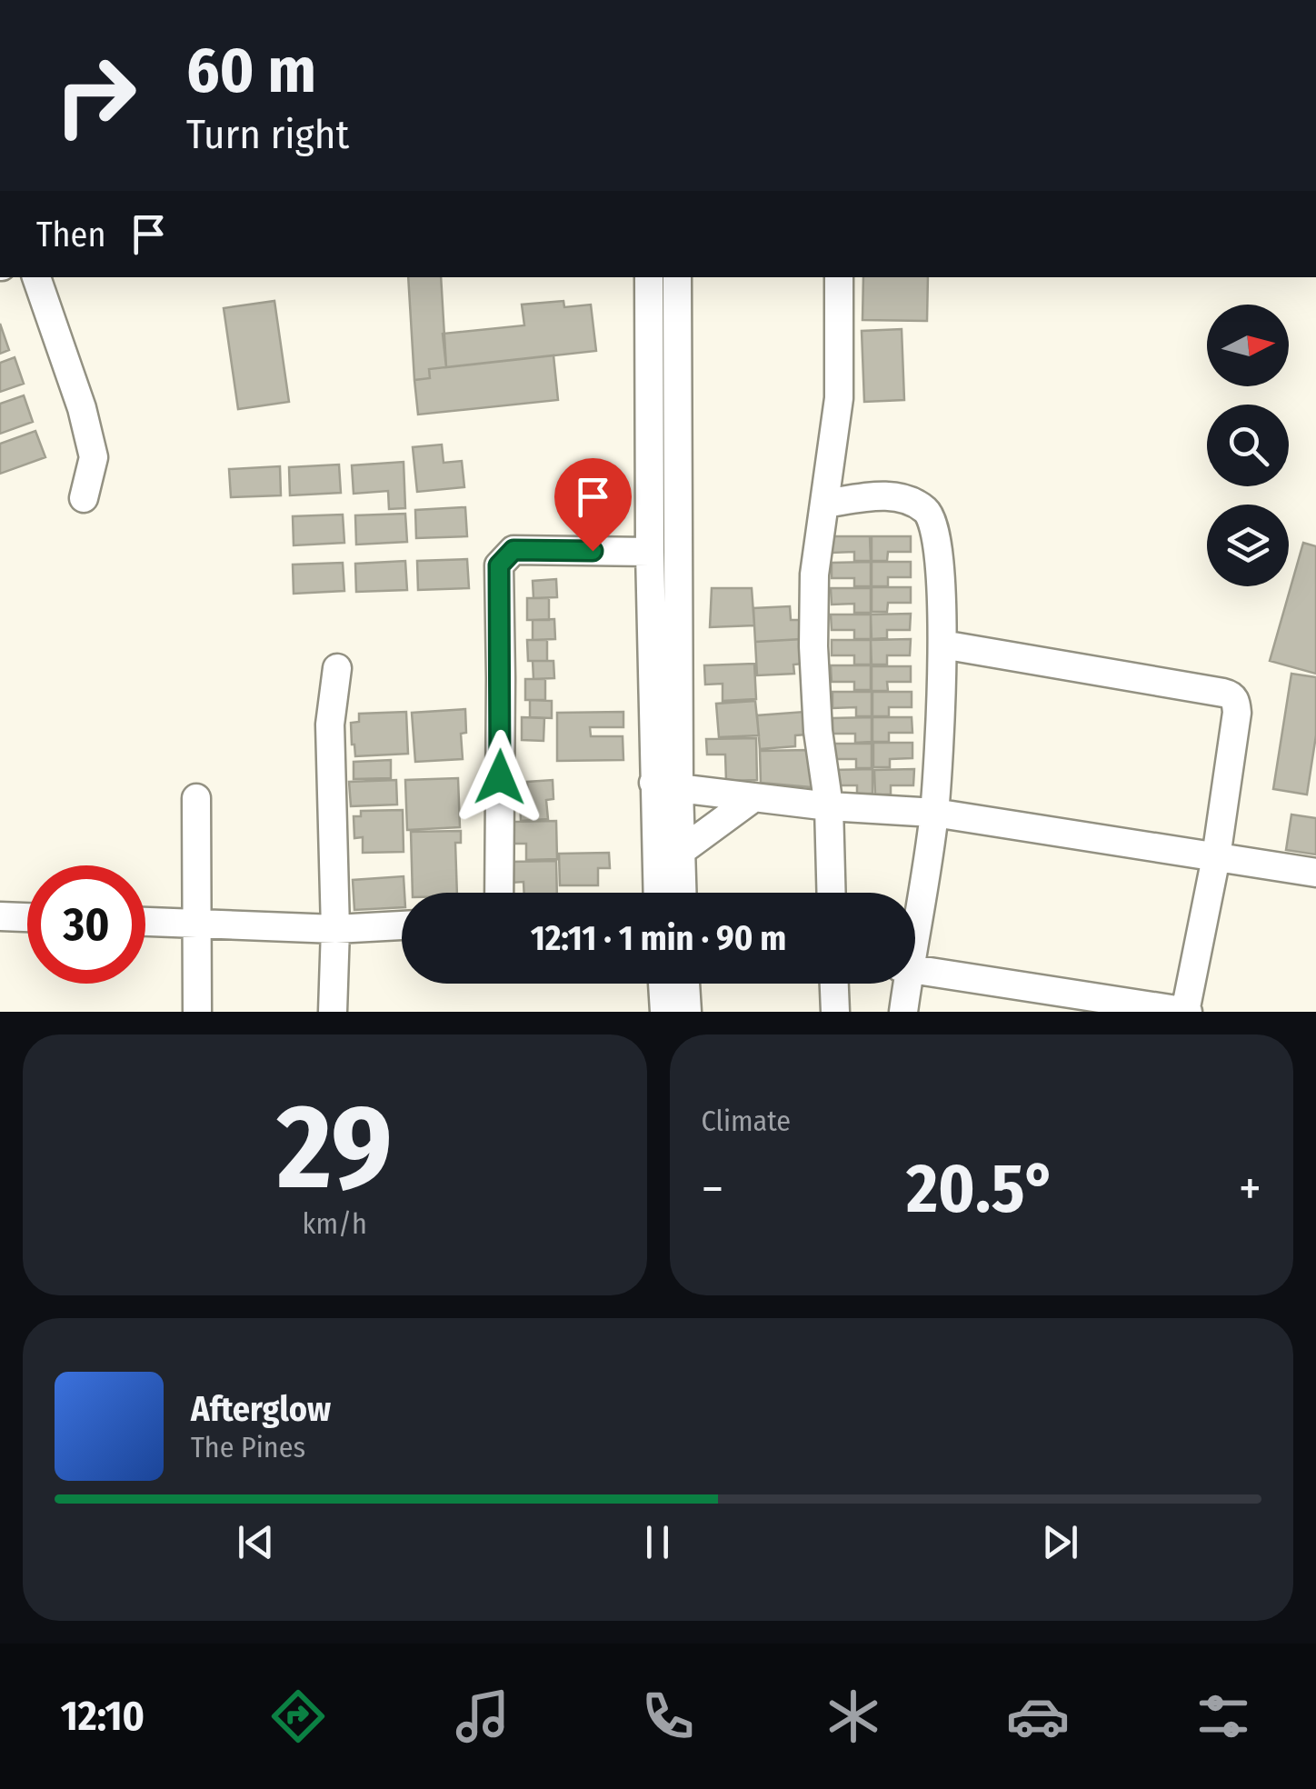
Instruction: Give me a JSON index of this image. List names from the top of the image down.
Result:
{
  "north": "right",
  "page": {
    "turn": ["60 m", "Turn right"],
    "then": "Then",
    "limit": "30",
    "trip": "12:11 · 1 min · 90 m",
    "tile": [
      ["29", "km/h"],
      "Climate"
    ],
    "heat": ["−", "20.5°", "+"],
    "song": ["Afterglow", "The Pines"],
    "tabs": "12:10"
  }
}
